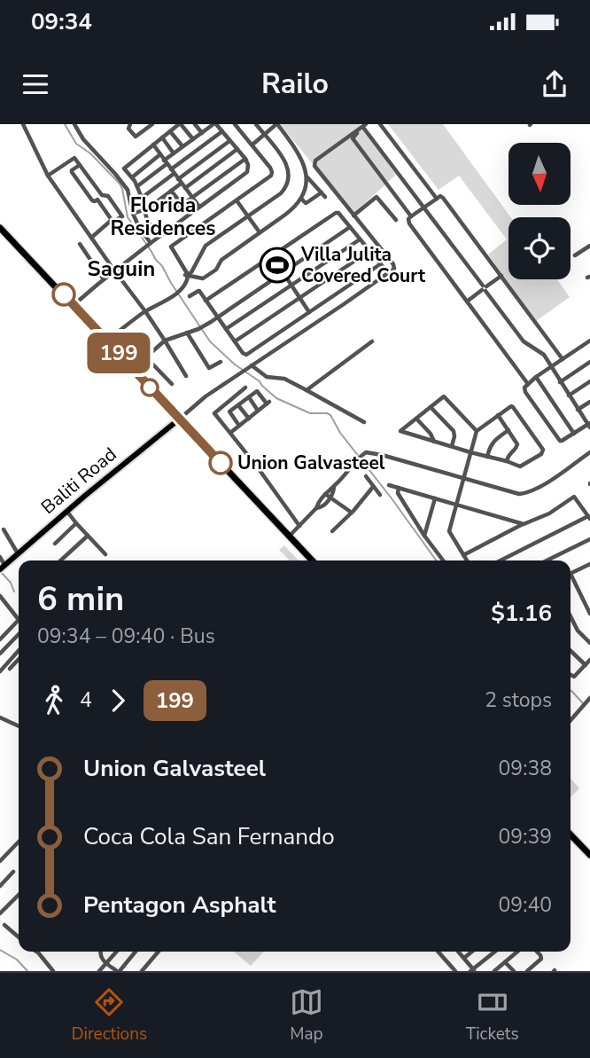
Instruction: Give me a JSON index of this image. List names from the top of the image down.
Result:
{
  "streets": {
    "main road": ["Baliti Road"]
  },
  "districts": ["Florida Residences", "Saguin"],
  "places": {
    "sports": ["Villa Julita Covered Court"],
    "other": ["Union Galvasteel"]
  },
  "lines": ["bus line 199"],
  "north": "bottom",
  "page": {
    "status": "09:34",
    "header": "Railo",
    "on_map": "199",
    "heading": ["6 min", "09:34 – 09:40 · Bus", "$1.16"],
    "legs": ["4", "199", "2 stops"],
    "list": [
      {
        "name": "Union Galvasteel",
        "value": "09:38"
      },
      {
        "name": "Coca Cola San Fernando",
        "value": "09:39"
      },
      {
        "name": "Pentagon Asphalt",
        "value": "09:40"
      }
    ],
    "tabs": ["Directions", "Map", "Tickets"]
  }
}
